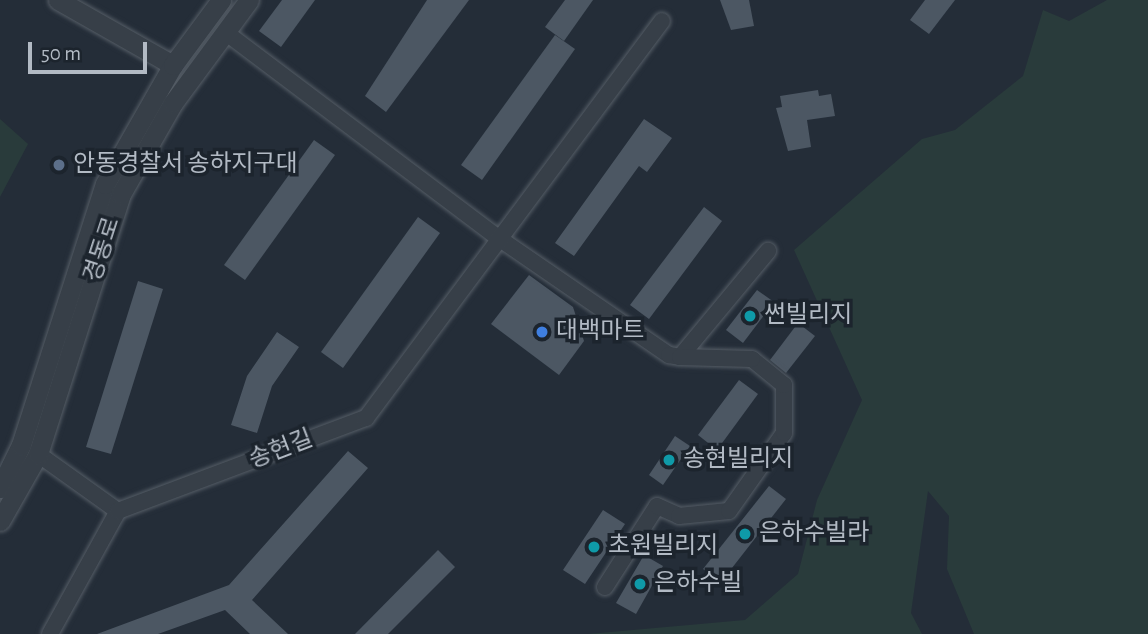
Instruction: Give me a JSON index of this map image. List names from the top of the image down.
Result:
{
  "streets": {
    "street": ["경동로", "송현길"]
  },
  "places": [
    "안동경찰서 송하지구대",
    "썬빌리지",
    "대백마트",
    "송현빌리지",
    "은하수빌라",
    "초원빌리지",
    "은하수빌"
  ],
  "scale_bar": "50 m"
}
